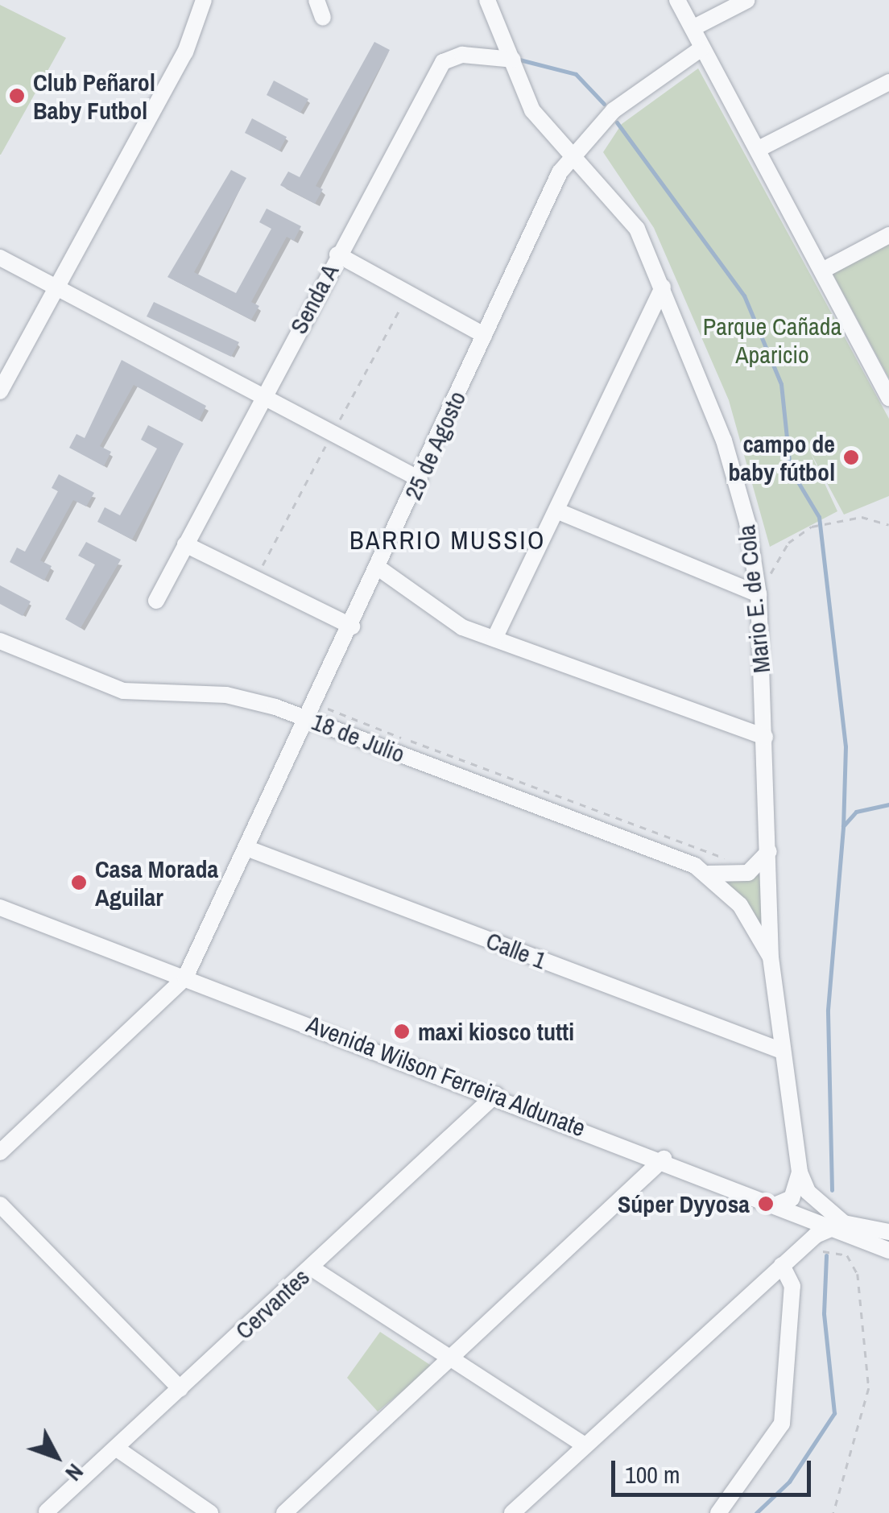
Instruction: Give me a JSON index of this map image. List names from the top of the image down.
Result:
{
  "streets": {
    "street": [
      "Senda A",
      "25 de Agosto",
      "Mario E. de Cola",
      "18 de Julio",
      "Calle 1",
      "Avenida Wilson Ferreira Aldunate",
      "Cervantes"
    ]
  },
  "crossings": [
    ["Senda A", "Mario E. de Cola"],
    ["25 de Agosto", "Mario E. de Cola"],
    ["25 de Agosto", "18 de Julio"],
    ["25 de Agosto", "Calle 1"],
    ["25 de Agosto", "Avenida Wilson Ferreira Aldunate"],
    ["Mario E. de Cola", "18 de Julio"],
    ["Mario E. de Cola", "Calle 1"],
    ["Avenida Wilson Ferreira Aldunate", "Cervantes"]
  ],
  "districts": ["BARRIO MUSSIO"],
  "parks": ["Parque Cañada Aparicio"],
  "places": [
    "Club Peñarol Baby Futbol",
    "campo de baby fútbol",
    "Casa Morada Aguilar",
    "maxi kiosco tutti",
    "Súper Dyyosa"
  ],
  "scale_bar": "100 m",
  "north": "bottom right"
}
